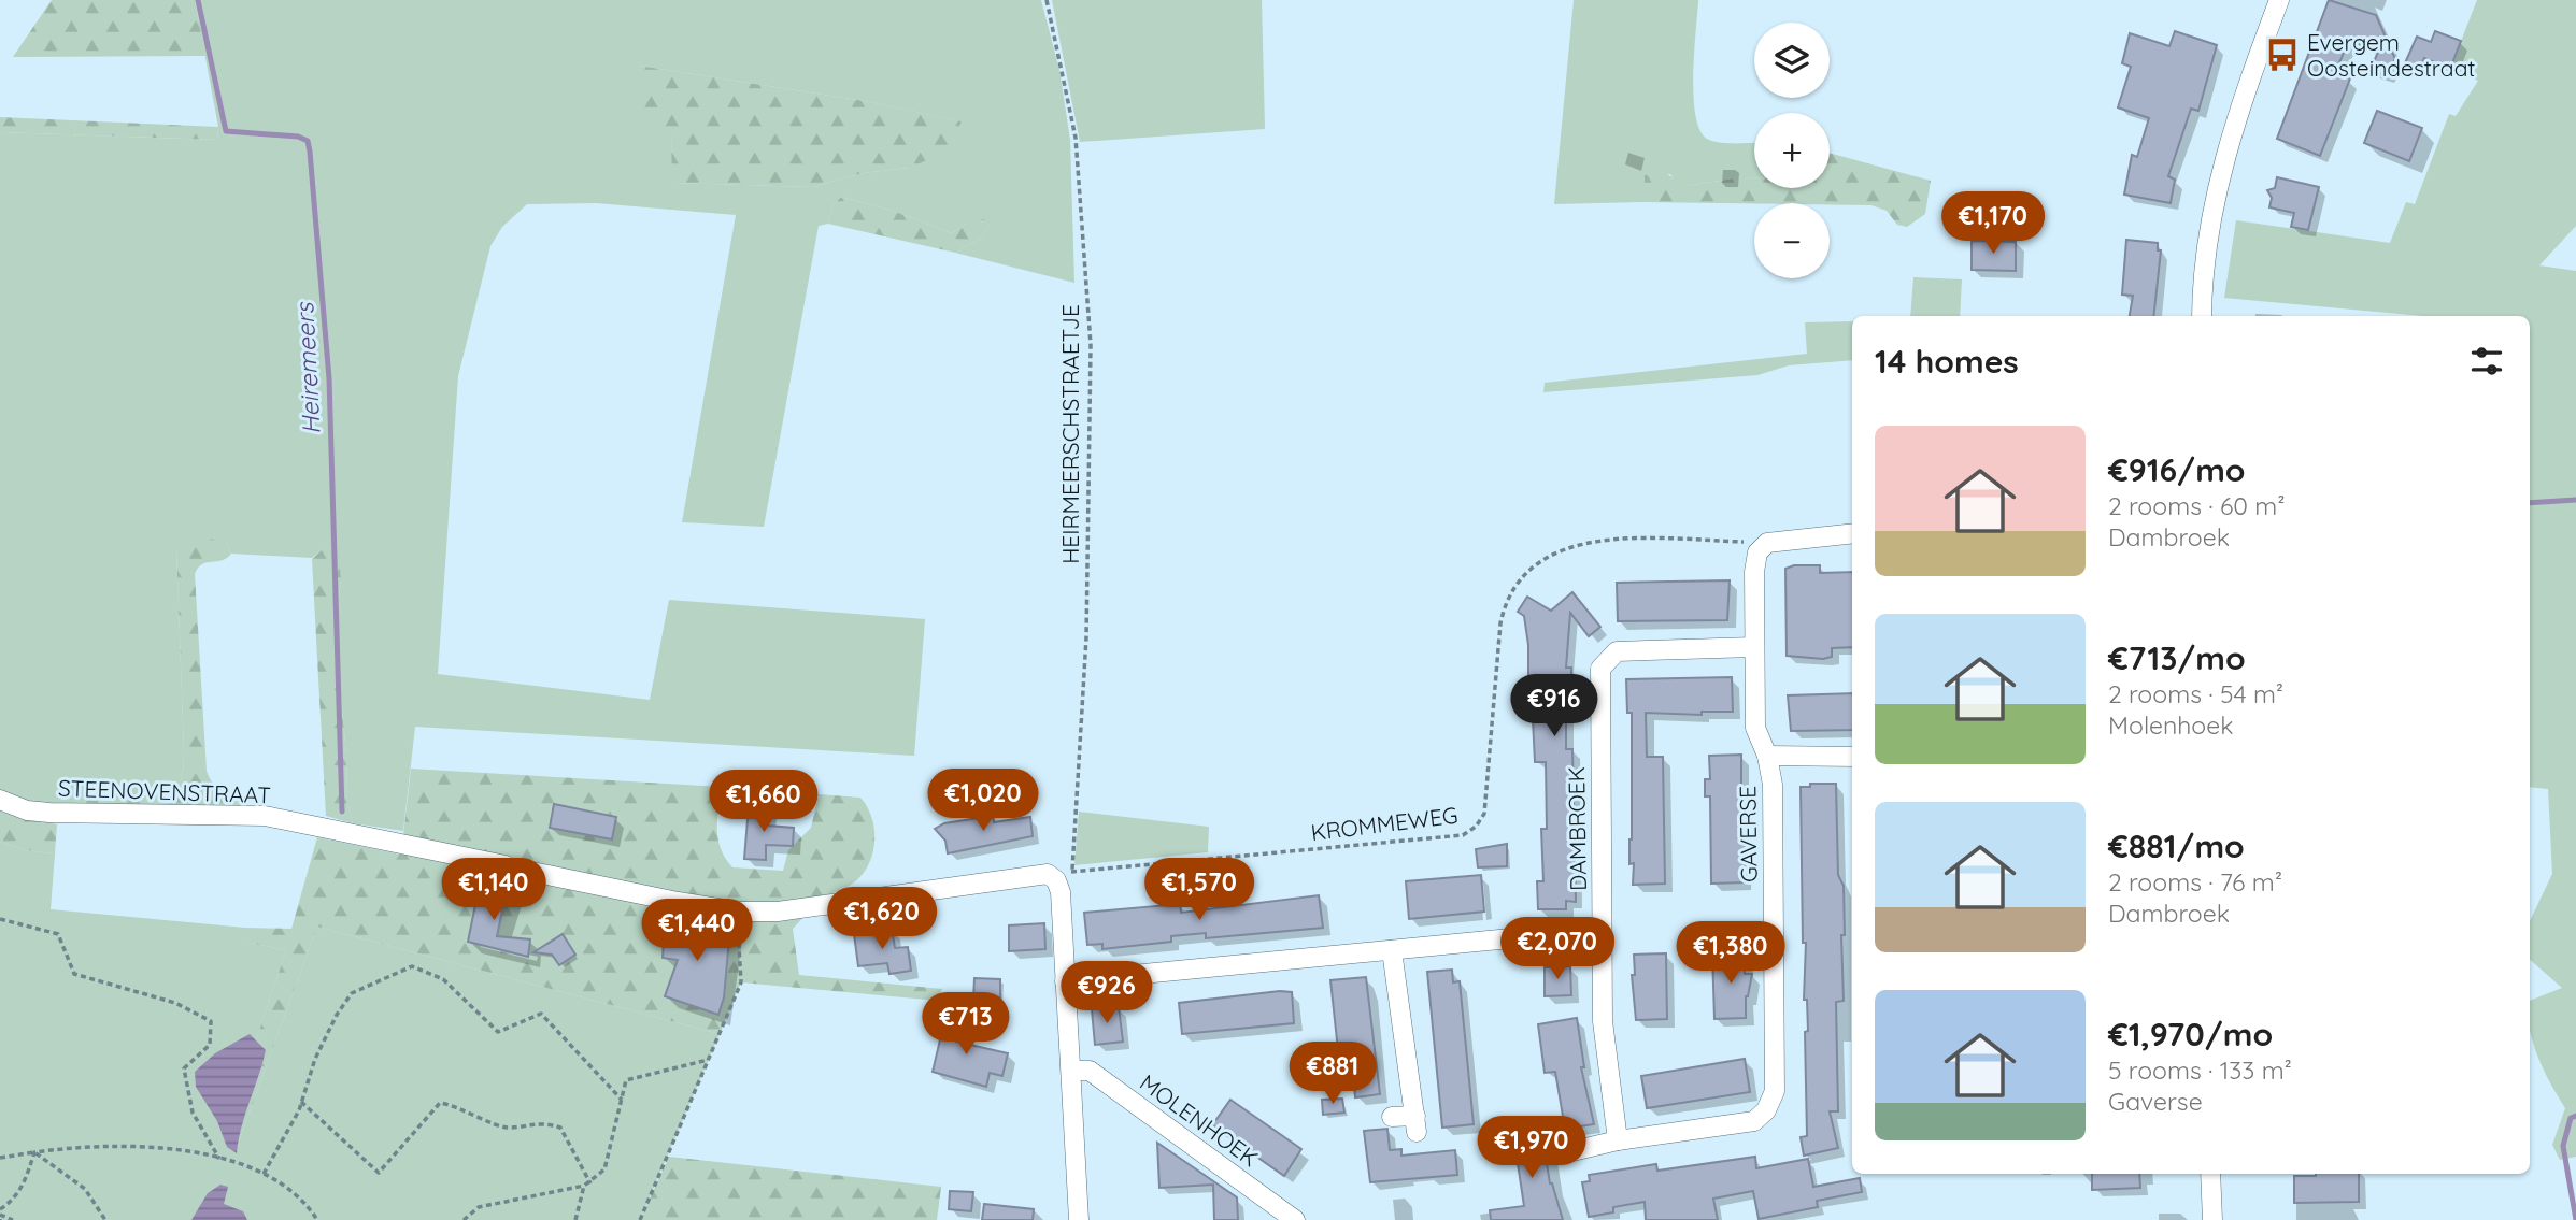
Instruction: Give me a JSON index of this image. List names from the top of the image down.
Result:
{
  "streets": {
    "street": [
      "STEENOVENSTRAAT",
      "DAMBROEK",
      "GAVERSE",
      "MOLENHOEK"
    ],
    "path": ["HEIRMEERSCHSTRAETJE", "KROMMEWEG"]
  },
  "crossings": [
    ["HEIRMEERSCHSTRAETJE", "KROMMEWEG"],
    ["KROMMEWEG", "GAVERSE"],
    ["DAMBROEK", "GAVERSE"]
  ],
  "water": ["Heiremeers"],
  "places": {
    "bus stop": ["Evergem Oosteindestraat"]
  },
  "page": {
    "map_buttons": ["+", "−"],
    "price": [
      "€1,170",
      "€916",
      "€1,020",
      "€1,660",
      "€1,140",
      "€1,570",
      "€1,620",
      "€1,440",
      "€2,070",
      "€1,380",
      "€926",
      "€713",
      "€881",
      "€1,970"
    ],
    "heading": "14 homes",
    "list": [
      {
        "name": "€916/mo",
        "note": "2 rooms · 60 m² · Dambroek"
      },
      {
        "name": "€713/mo",
        "note": "2 rooms · 54 m² · Molenhoek"
      },
      {
        "name": "€881/mo",
        "note": "2 rooms · 76 m² · Dambroek"
      },
      {
        "name": "€1,970/mo",
        "note": "5 rooms · 133 m² · Gaverse"
      }
    ]
  }
}
